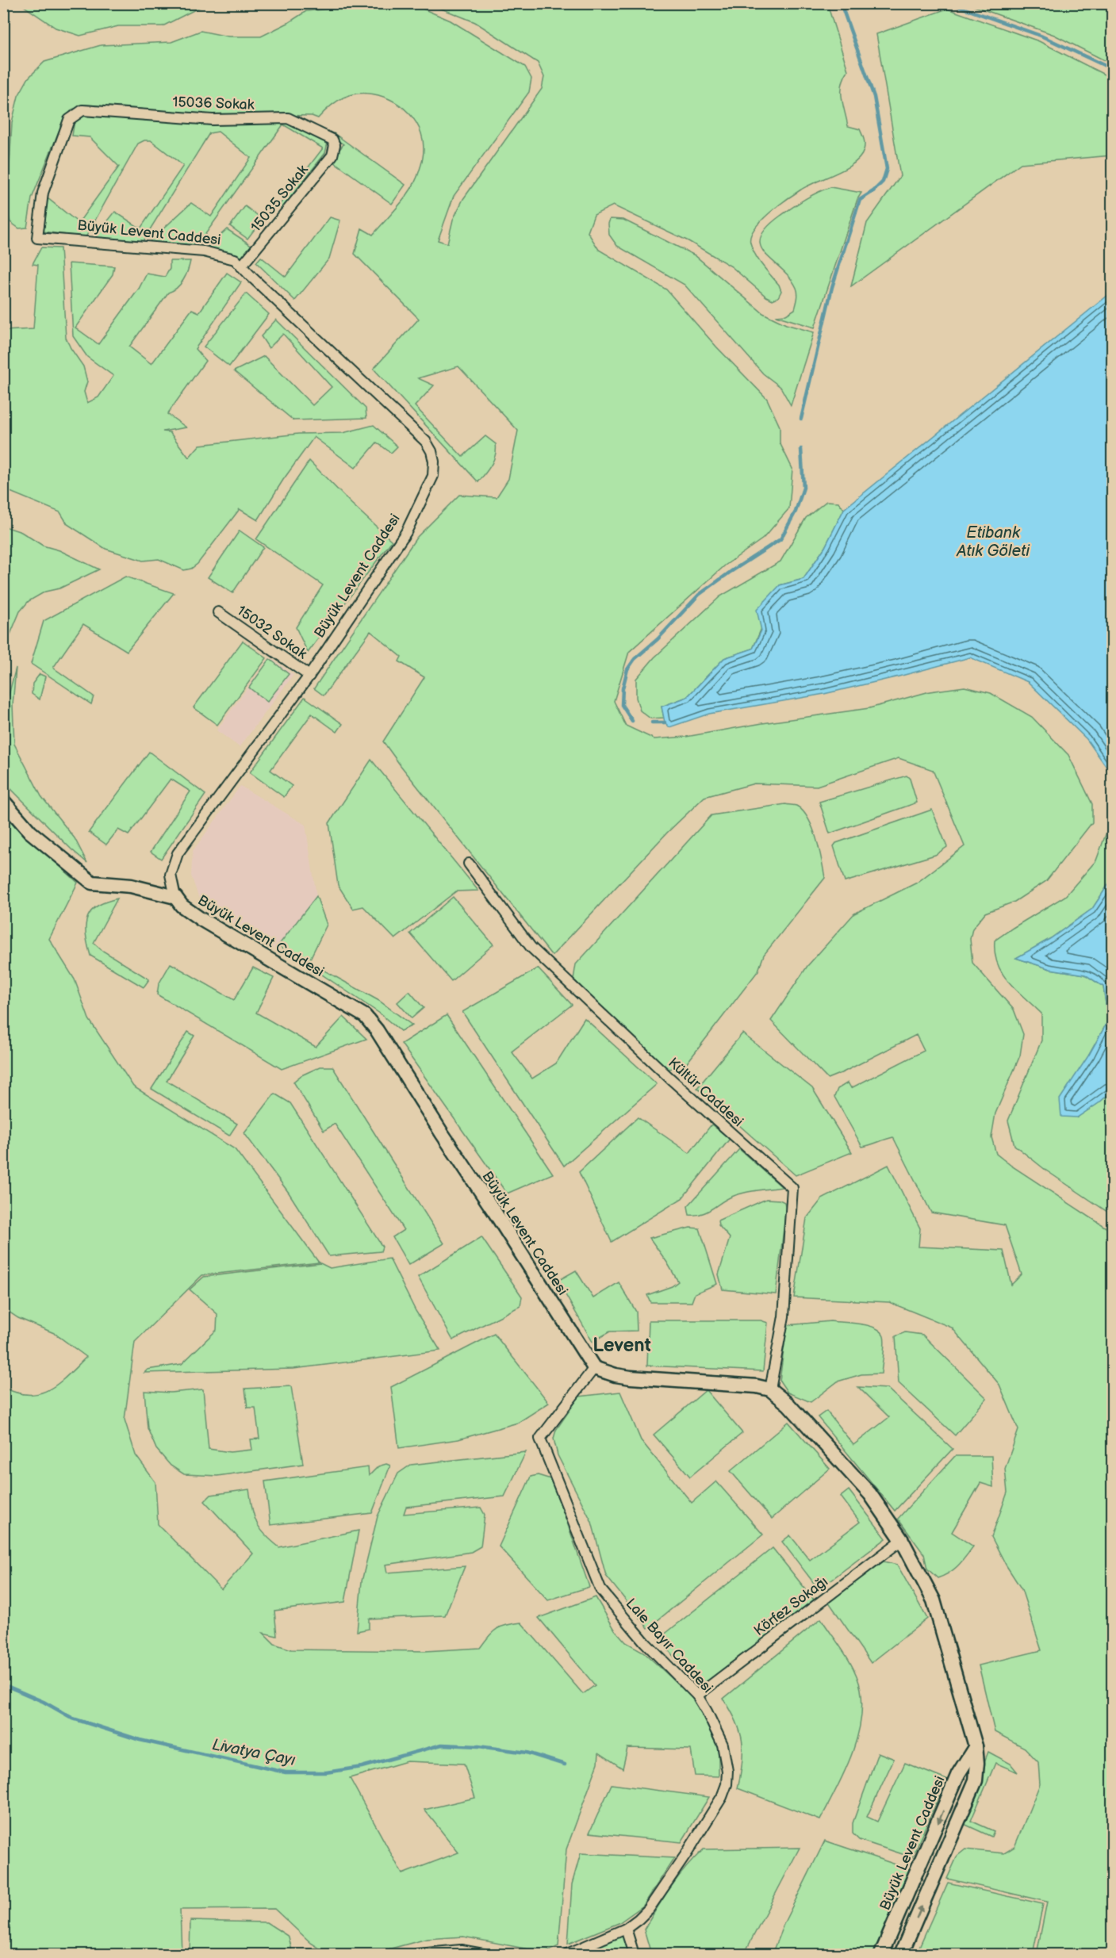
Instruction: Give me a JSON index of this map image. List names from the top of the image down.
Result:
{
  "streets": {
    "street": [
      "15036 Sokak",
      "15035 Sokak",
      "Büyük Levent Caddesi",
      "15032 Sokak",
      "Kültür Caddesi",
      "Körfez Sokağı",
      "Lale Bayır Caddesi"
    ]
  },
  "crossings": [
    ["15036 Sokak", "15035 Sokak"],
    ["15036 Sokak", "Büyük Levent Caddesi"],
    ["15035 Sokak", "Büyük Levent Caddesi"],
    ["Büyük Levent Caddesi", "15032 Sokak"],
    ["Büyük Levent Caddesi", "Lale Bayır Caddesi"],
    ["Körfez Sokağı", "Lale Bayır Caddesi"]
  ],
  "districts": ["Levent"],
  "water": ["Etibank Atık Göleti", "Livatya Çayı"]
}
